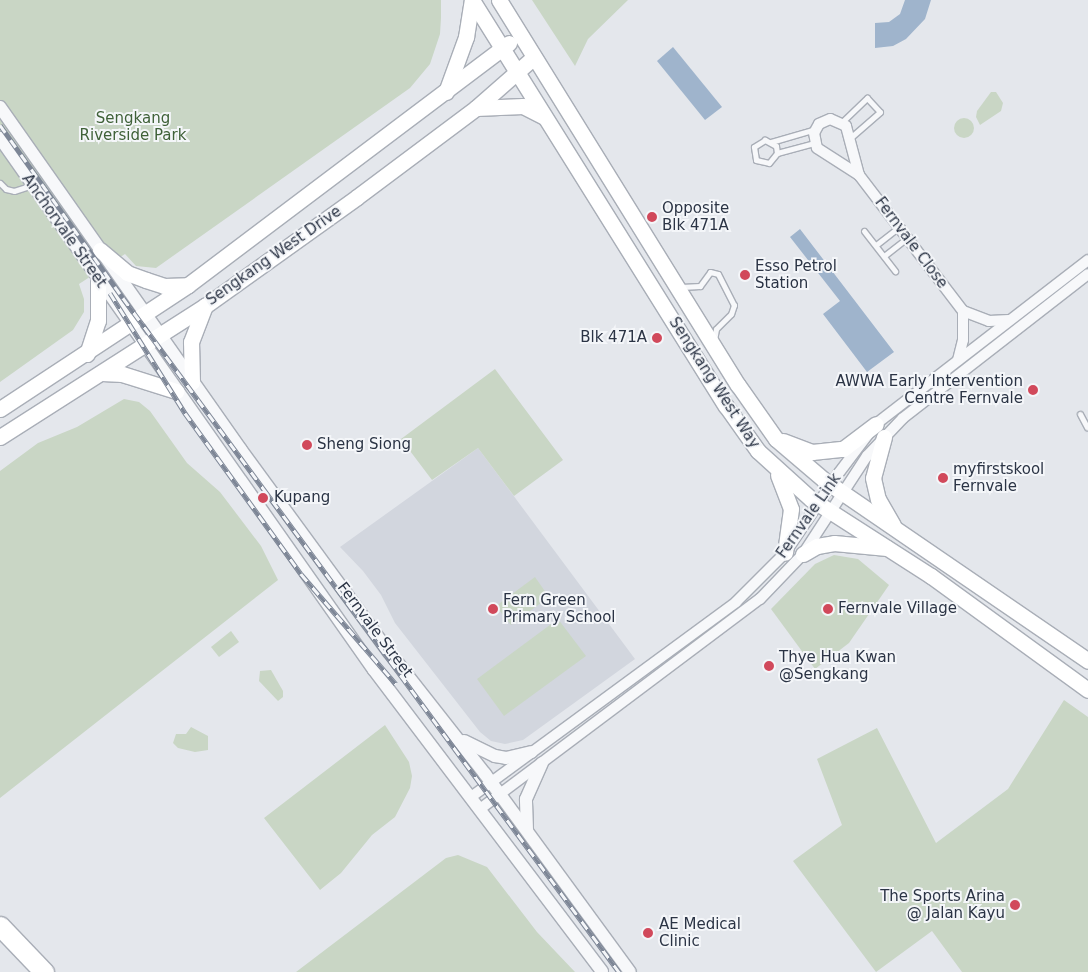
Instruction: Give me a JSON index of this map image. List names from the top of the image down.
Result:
{
  "streets": {
    "main road": ["Sengkang West Drive", "Sengkang West Way"],
    "street": [
      "Anchorvale Street",
      "Fernvale Close",
      "Fernvale Link",
      "Fernvale Street"
    ]
  },
  "crossings": [
    ["Anchorvale Street", "Sengkang West Drive"],
    ["Anchorvale Street", "Fernvale Street"],
    ["Sengkang West Drive", "Sengkang West Way"],
    ["Sengkang West Drive", "Fernvale Street"],
    ["Sengkang West Way", "Fernvale Link"],
    ["Fernvale Link", "Fernvale Street"]
  ],
  "parks": ["Sengkang Riverside Park"],
  "places": [
    "Opposite Blk 471A",
    "Esso Petrol Station",
    "Blk 471A",
    "AWWA Early Intervention Centre Fernvale",
    "Sheng Siong",
    "myfirstskool Fernvale",
    "Kupang",
    "Fern Green Primary School",
    "Fernvale Village",
    "Thye Hua Kwan @Sengkang",
    "The Sports Arina @ Jalan Kayu",
    "AE Medical Clinic"
  ]
}
